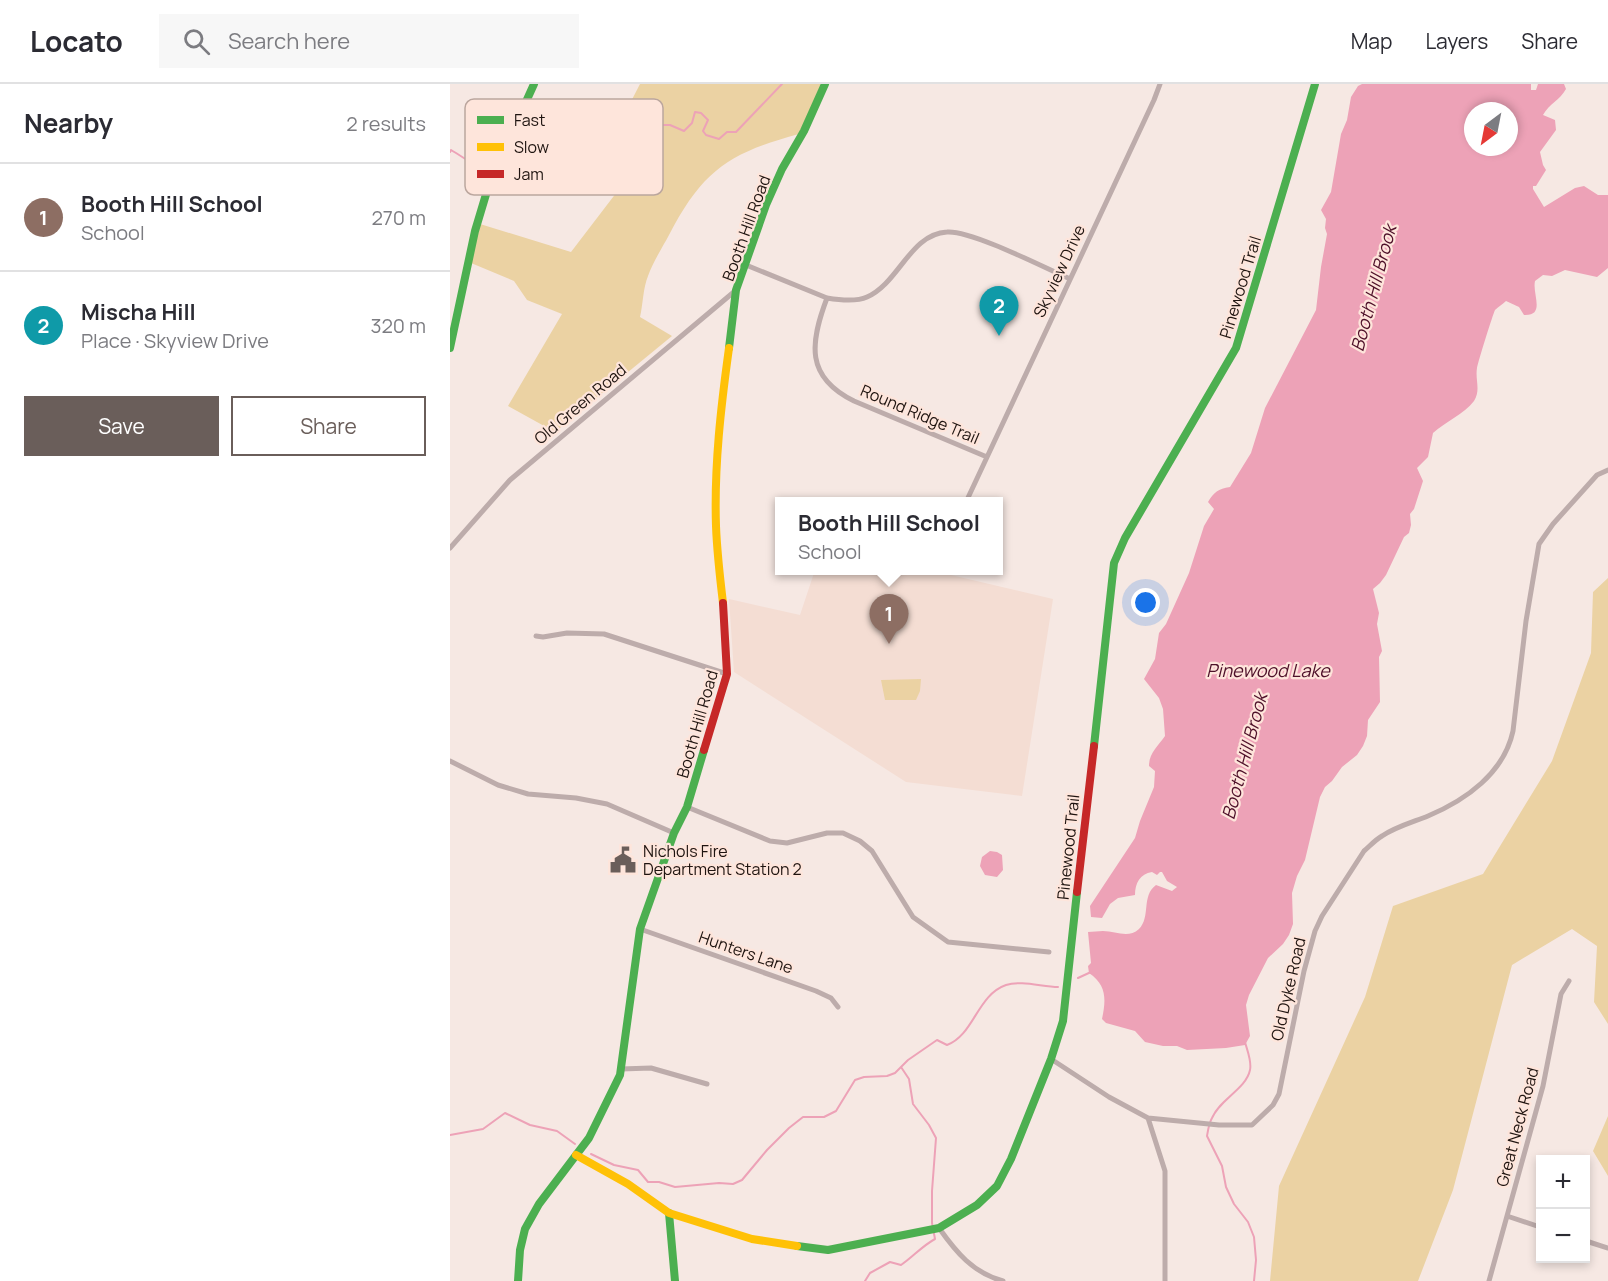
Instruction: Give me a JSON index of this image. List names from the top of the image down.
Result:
{
  "streets": {
    "street": [
      "Booth Hill Road",
      "Skyview Drive",
      "Pinewood Trail",
      "Old Green Road",
      "Round Ridge Trail",
      "Hunters Lane",
      "Old Dyke Road",
      "Great Neck Road"
    ]
  },
  "crossings": [
    ["Booth Hill Road", "Pinewood Trail"],
    ["Booth Hill Road", "Old Green Road"],
    ["Booth Hill Road", "Hunters Lane"],
    ["Skyview Drive", "Round Ridge Trail"]
  ],
  "water": ["Booth Hill Brook", "Pinewood Lake"],
  "places": {
    "public building": ["Nichols Fire Department Station 2"]
  },
  "legend": ["Fast", "Slow", "Jam"],
  "north": "bottom left",
  "page": {
    "header": "Locato",
    "search": "Search here",
    "nav": ["Map", "Layers", "Share"],
    "heading": ["Nearby", "2 results"],
    "list": [
      {
        "mark": "1",
        "name": "Booth Hill School",
        "note": "School",
        "value": "270 m"
      },
      {
        "mark": "2",
        "name": "Mischa Hill",
        "note": "Place · Skyview Drive",
        "value": "320 m"
      }
    ],
    "pins": ["2", "1"],
    "buttons": ["Save", "Share"],
    "popup": ["Booth Hill School", "School"],
    "map_buttons": ["+", "−"]
  }
}
